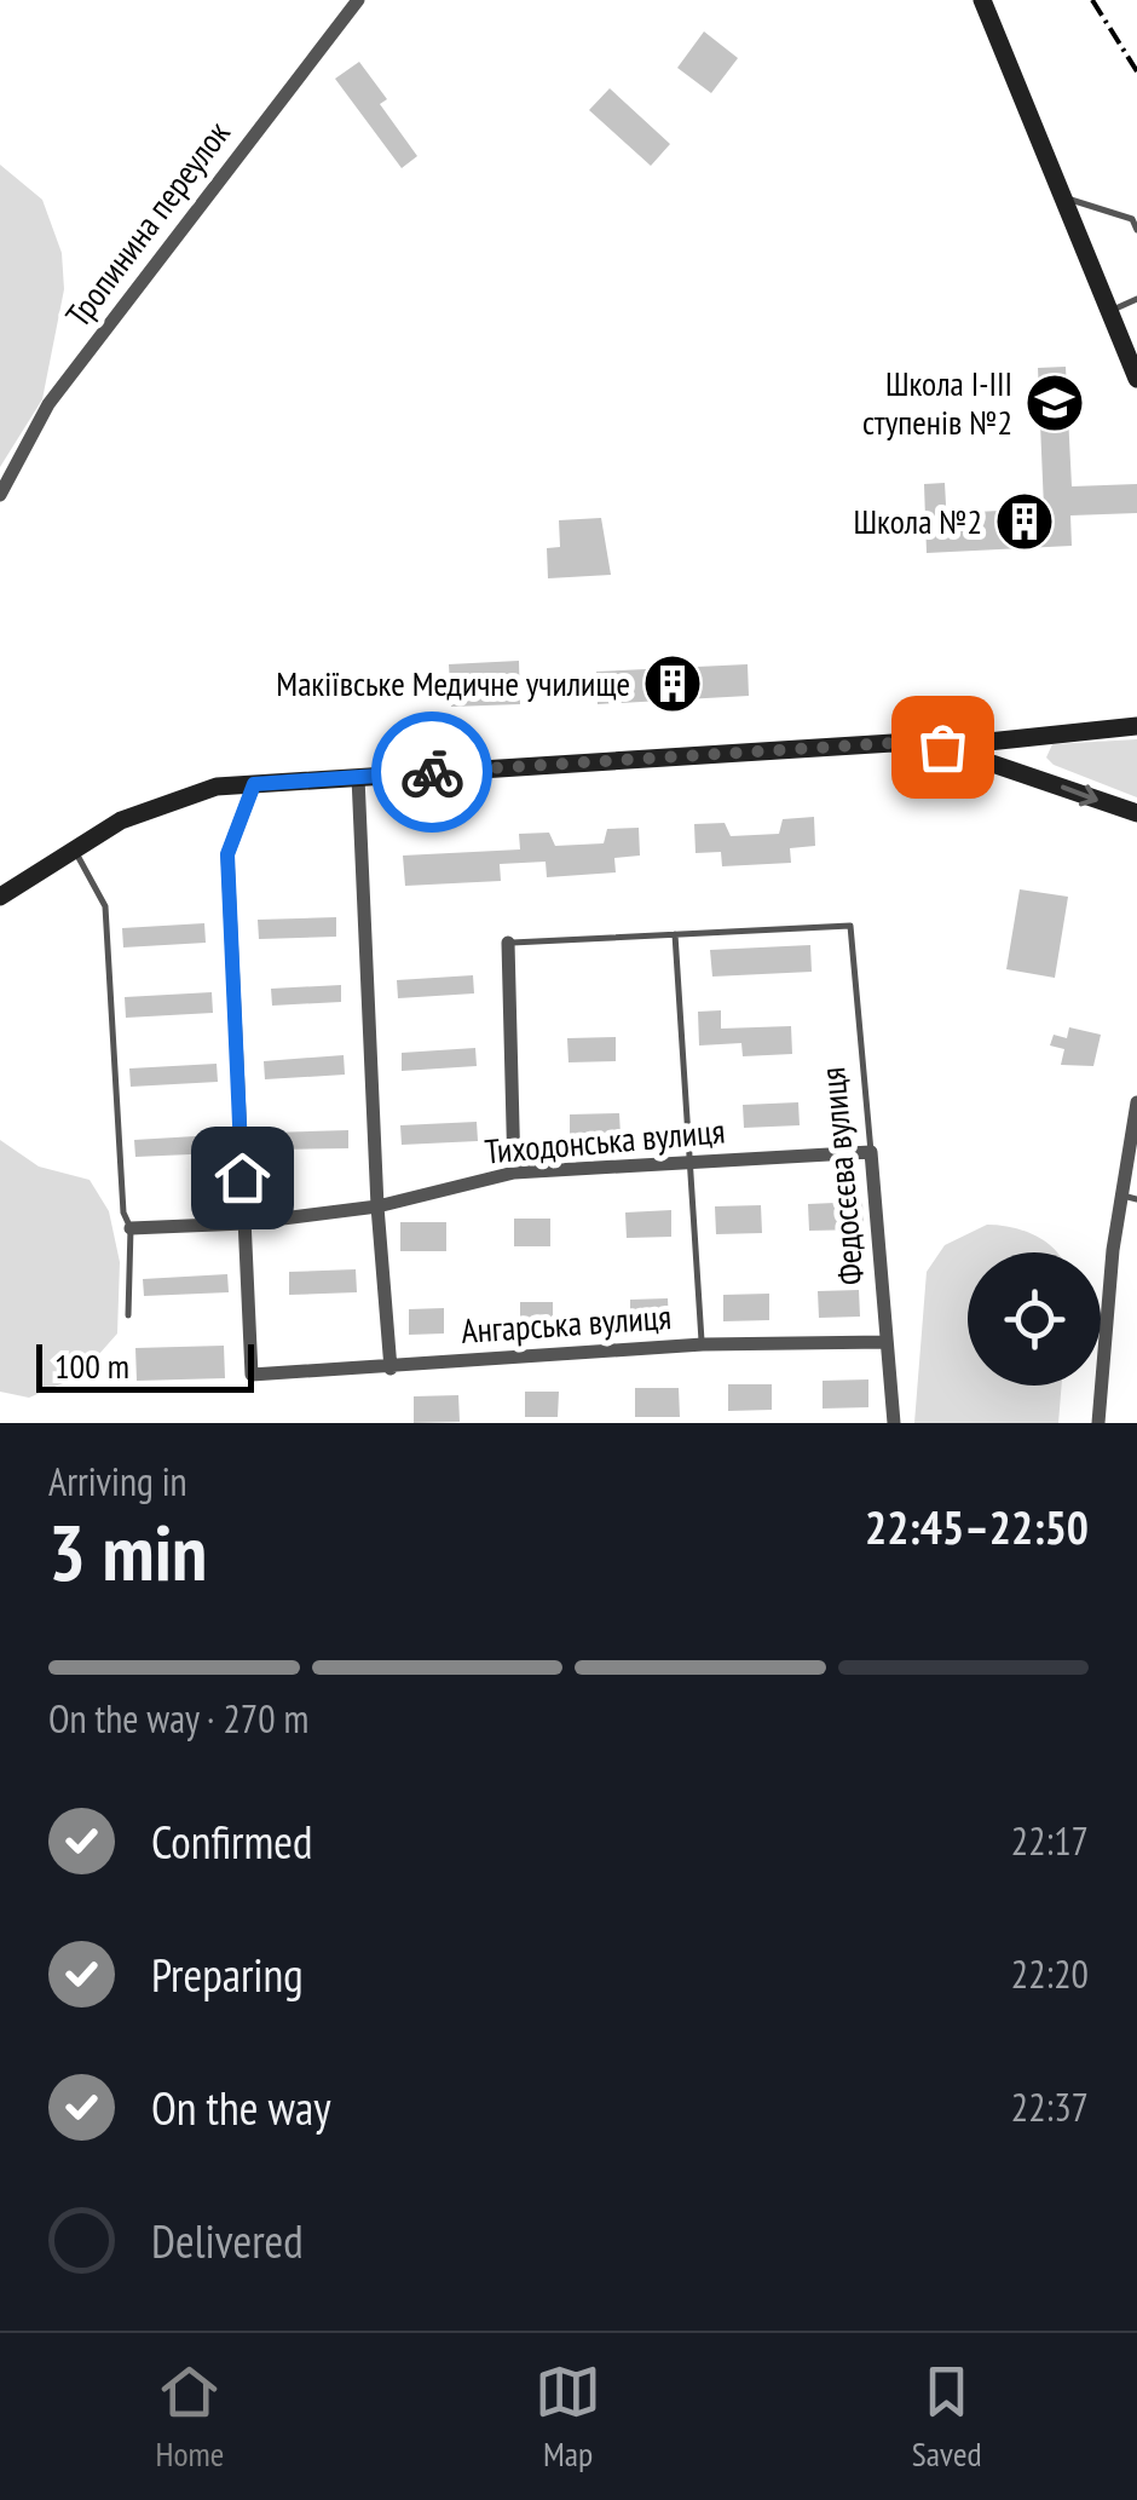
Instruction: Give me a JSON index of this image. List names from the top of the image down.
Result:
{
  "streets": {
    "street": [
      "Тропинина переулок",
      "Тиходонська вулиця",
      "Федосєєва вулиця",
      "Ангарська вулиця"
    ]
  },
  "crossings": [
    ["Тиходонська вулиця", "Федосєєва вулиця"],
    ["Тиходонська вулиця", "Ангарська вулиця"],
    ["Федосєєва вулиця", "Ангарська вулиця"]
  ],
  "places": {
    "school or university": ["Школа I-III ступенів №2"],
    "building": ["Школа №2", "Макіївське Медичне училище"]
  },
  "scale_bar": "100 m",
  "page": {
    "scale": "100 m",
    "heading": ["3 min", "Arriving in", "22:45–22:50"],
    "bar": "On the way · 270 m",
    "list": [
      ["Confirmed", "22:17"],
      ["Preparing", "22:20"],
      ["On the way", "22:37"],
      "Delivered"
    ],
    "tabs": ["Home", "Map", "Saved"]
  }
}
